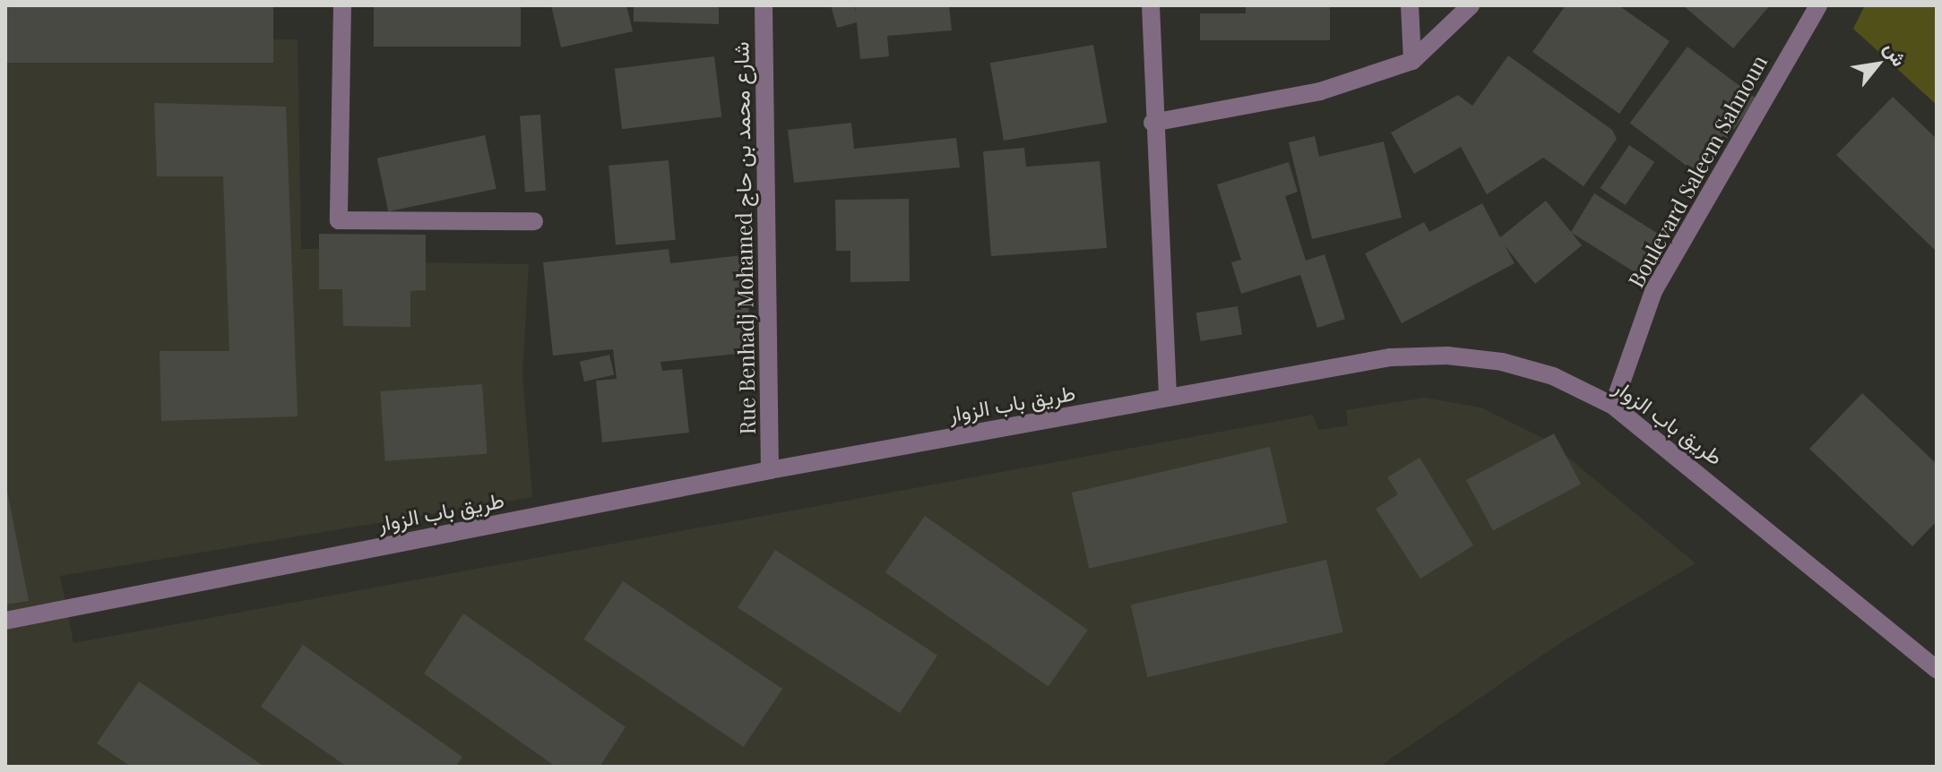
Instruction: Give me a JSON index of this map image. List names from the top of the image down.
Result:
{
  "streets": {
    "street": ["Boulevard Saleem Sahnoun", "Rue Benhadj Mohamed شارع محمد بن حاج", "طريق باب الزوار"]
  },
  "crossings": [
    ["Boulevard Saleem Sahnoun", "طريق باب الزوار"],
    ["Rue Benhadj Mohamed شارع محمد بن حاج", "طريق باب الزوار"]
  ],
  "north": "top right"
}
